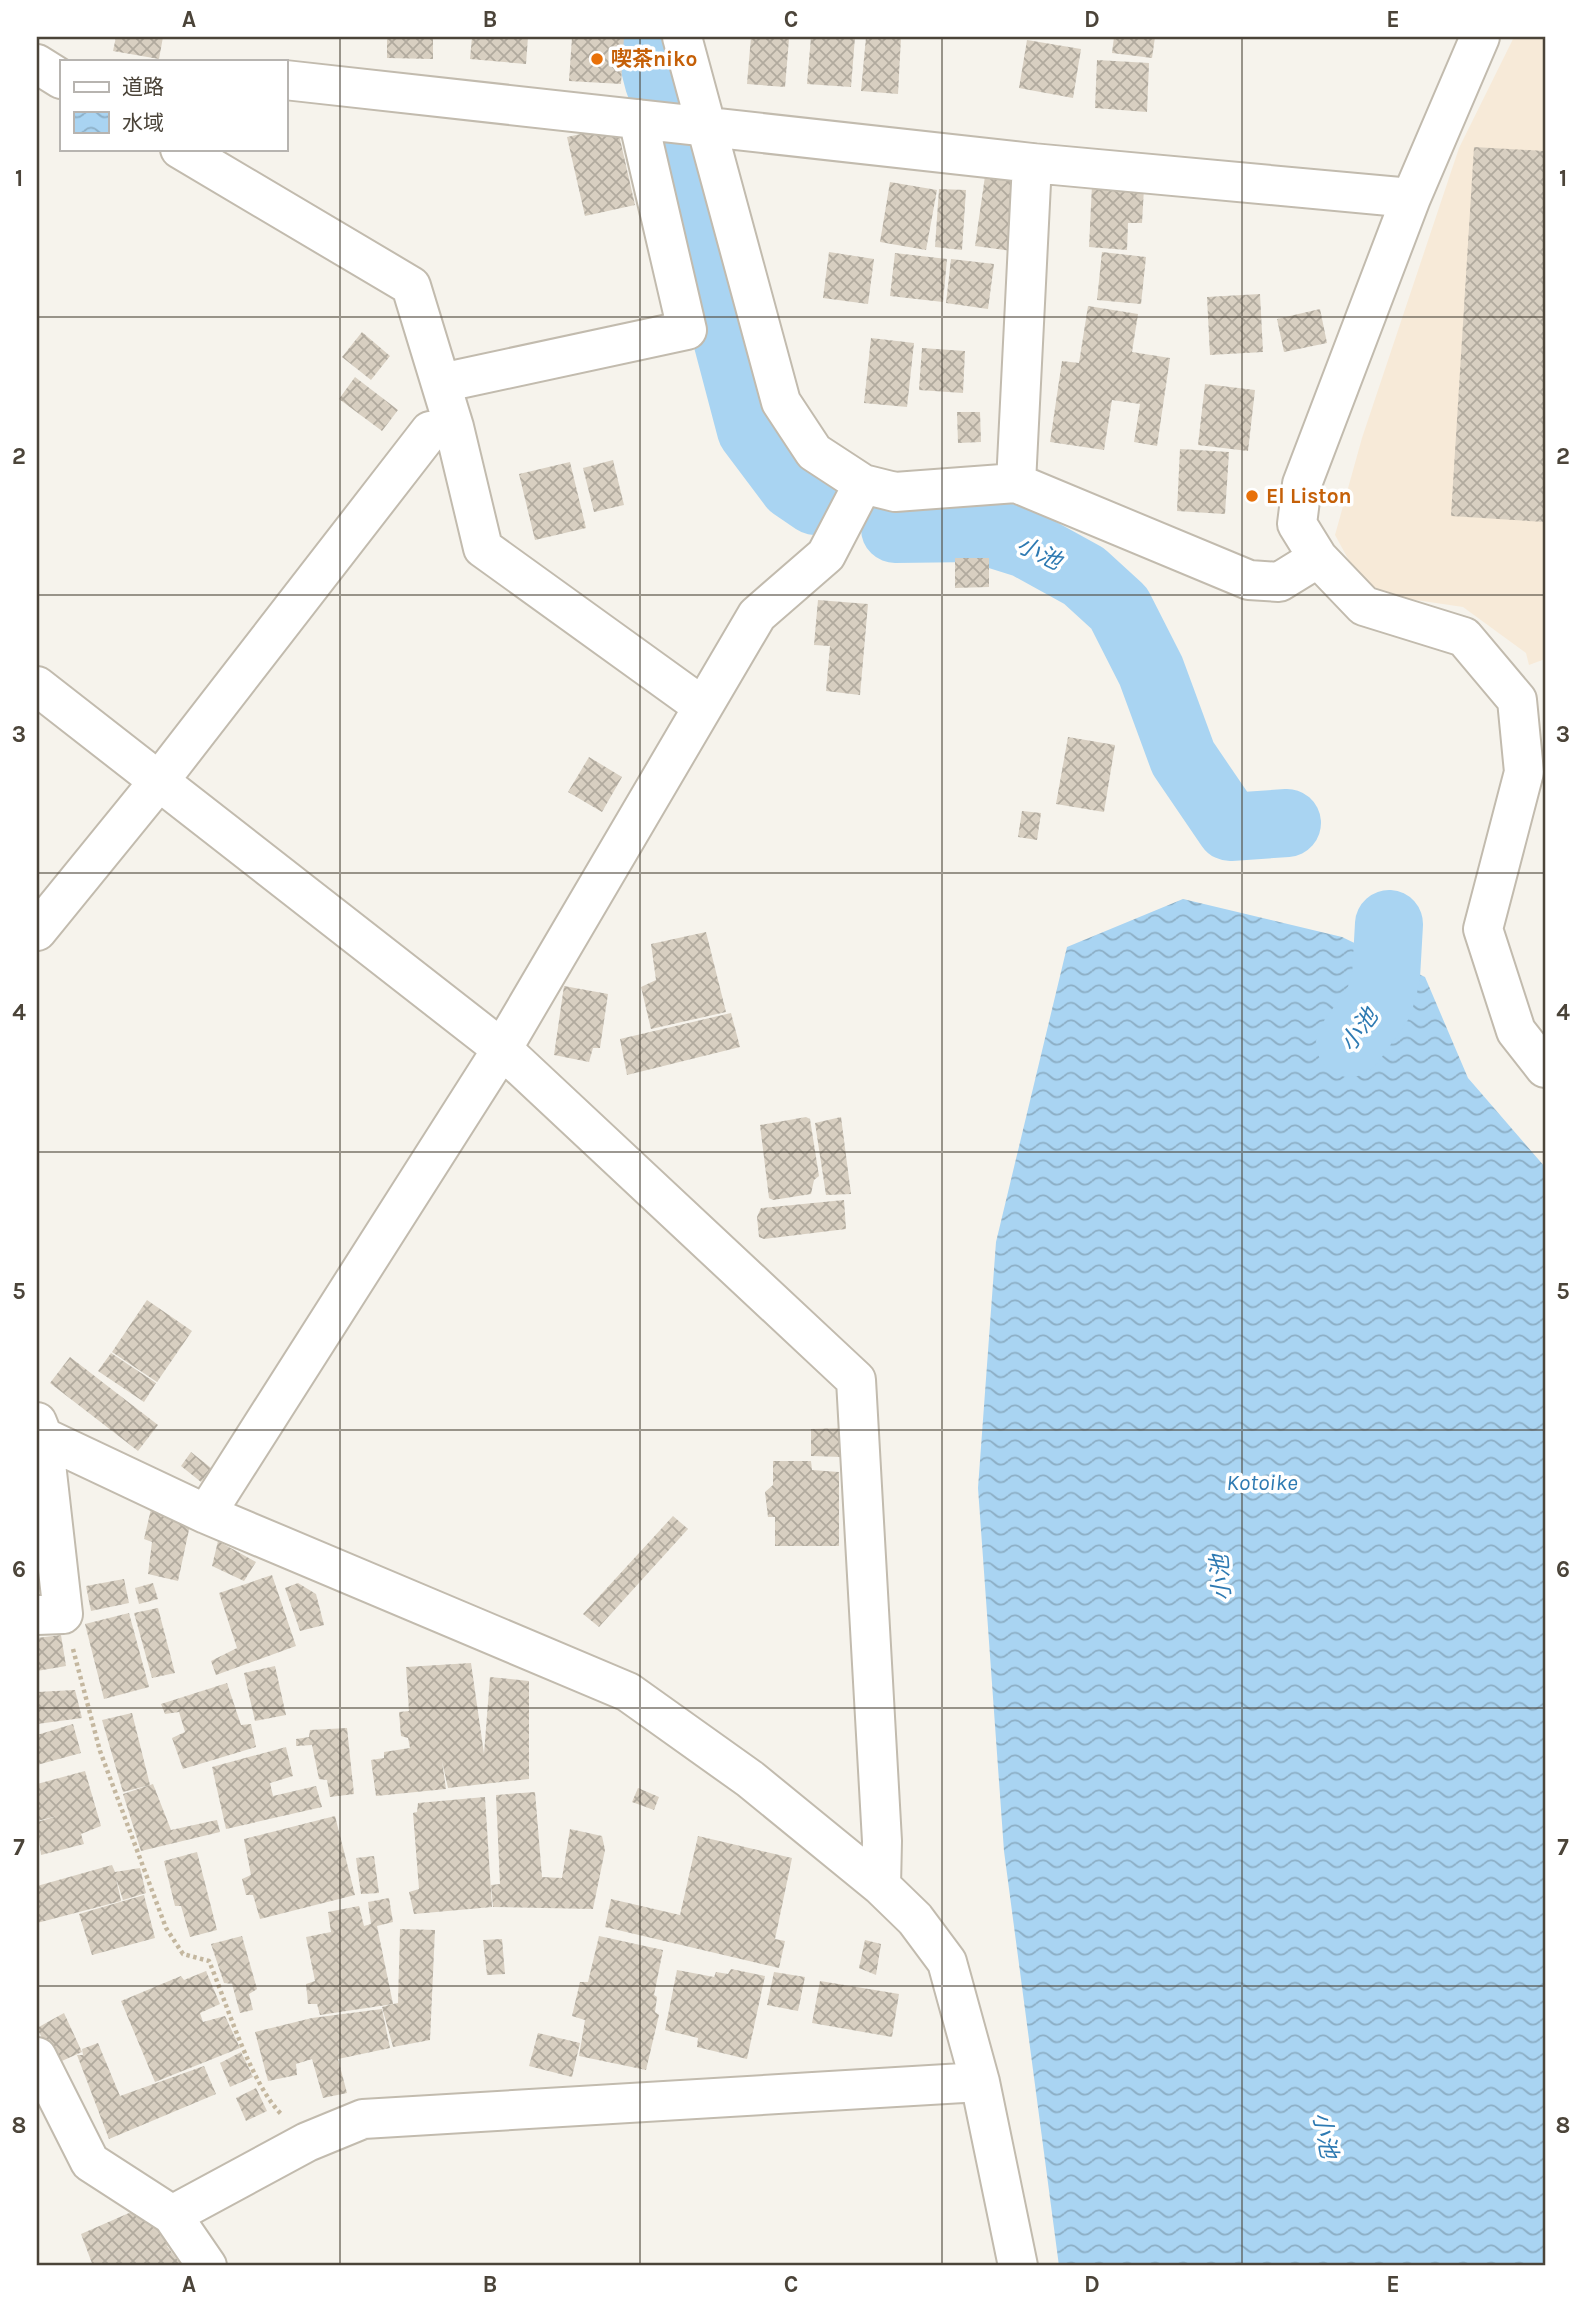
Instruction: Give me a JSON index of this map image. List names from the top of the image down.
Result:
{
  "water": ["小池", "Kotoike"],
  "places": ["喫茶niko", "El Liston"],
  "legend": ["道路", "水域"],
  "grid": {
    "columns": [
      "A",
      "B",
      "C",
      "D",
      "E"
    ],
    "rows": [
      "1",
      "2",
      "3",
      "4",
      "5",
      "6",
      "7",
      "8"
    ]
  }
}
